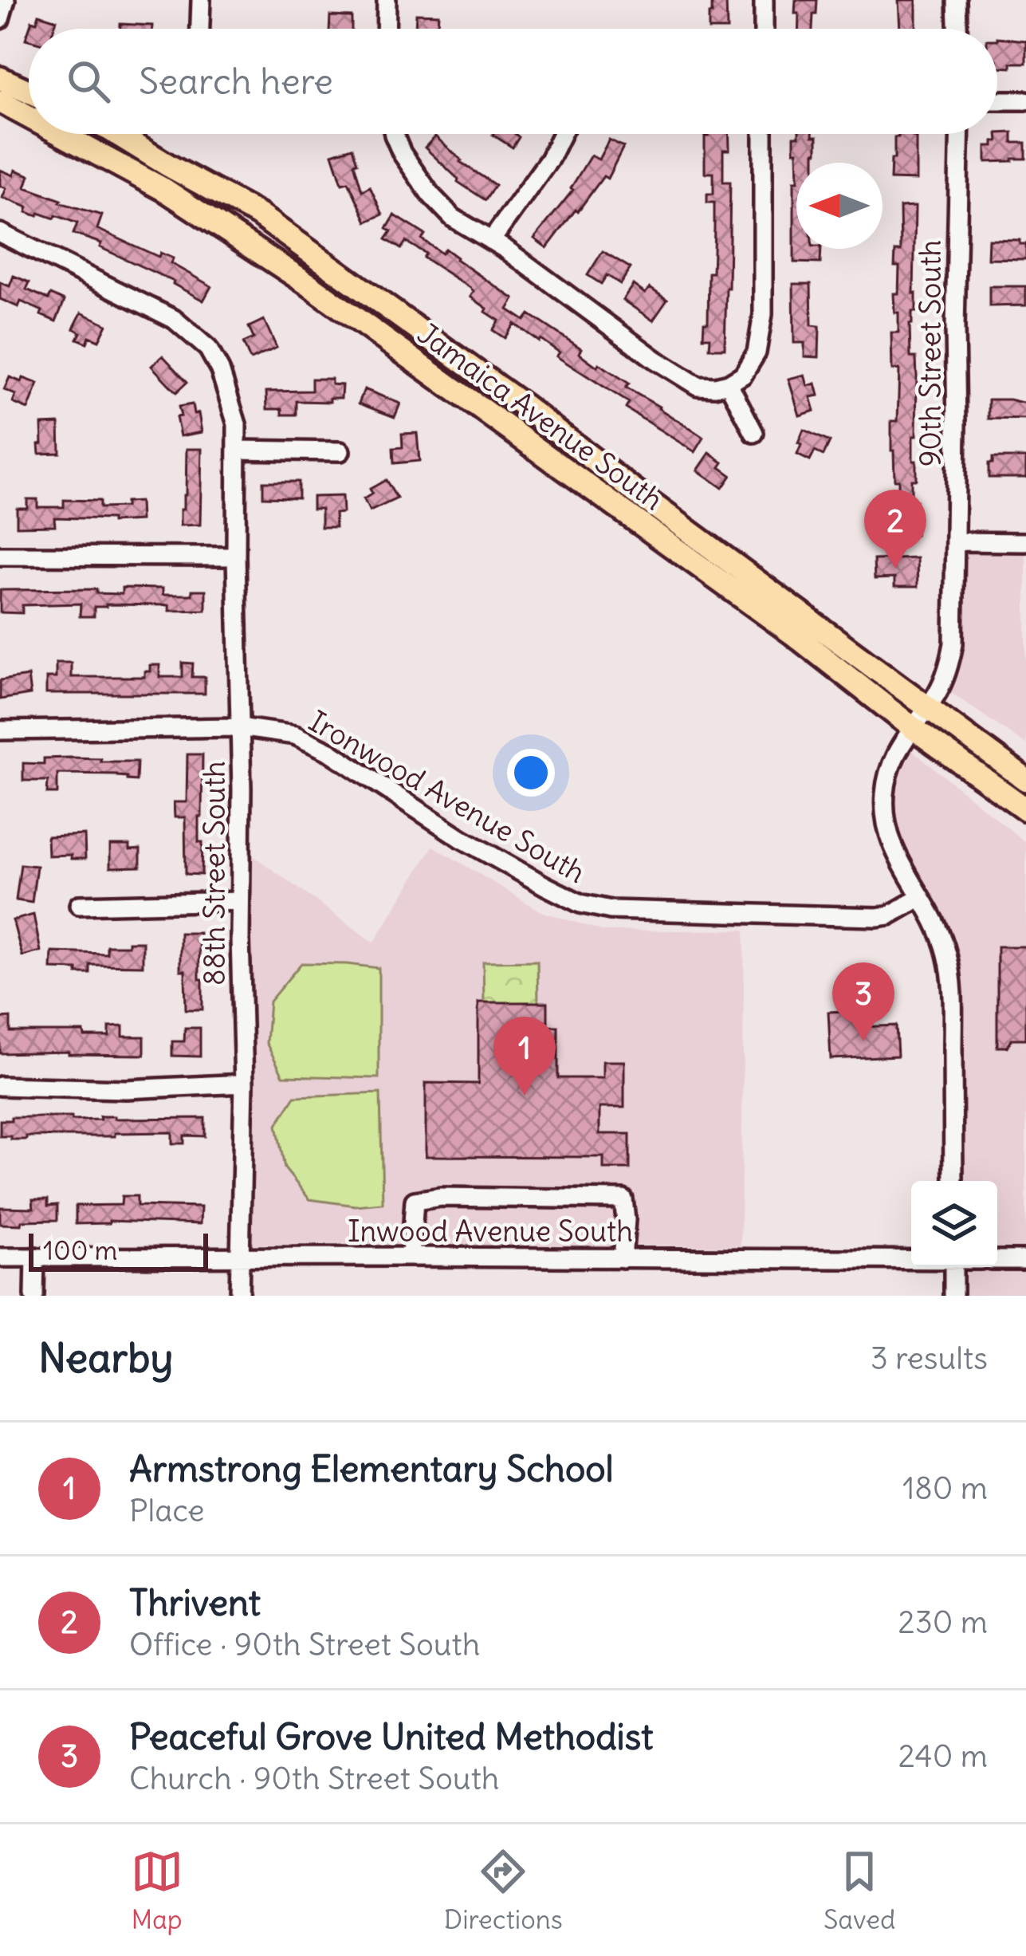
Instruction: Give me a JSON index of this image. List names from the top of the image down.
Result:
{
  "streets": {
    "main road": ["Jamaica Avenue South"],
    "street": [
      "90th Street South",
      "Ironwood Avenue South",
      "88th Street South",
      "Inwood Avenue South"
    ]
  },
  "crossings": [
    ["90th Street South", "Jamaica Avenue South"],
    ["90th Street South", "Ironwood Avenue South"],
    ["Ironwood Avenue South", "88th Street South"],
    ["88th Street South", "Inwood Avenue South"]
  ],
  "scale_bar": "100 m",
  "north": "left",
  "page": {
    "search": "Search here",
    "pins": ["2", "3", "1"],
    "scale": "100 m",
    "heading": ["Nearby", "3 results"],
    "list": [
      {
        "mark": "1",
        "name": "Armstrong Elementary School",
        "note": "Place",
        "value": "180 m"
      },
      {
        "mark": "2",
        "name": "Thrivent",
        "note": "Office · 90th Street South",
        "value": "230 m"
      },
      {
        "mark": "3",
        "name": "Peaceful Grove United Methodist",
        "note": "Church · 90th Street South",
        "value": "240 m"
      }
    ],
    "nav": ["Map", "Directions", "Saved"]
  }
}
